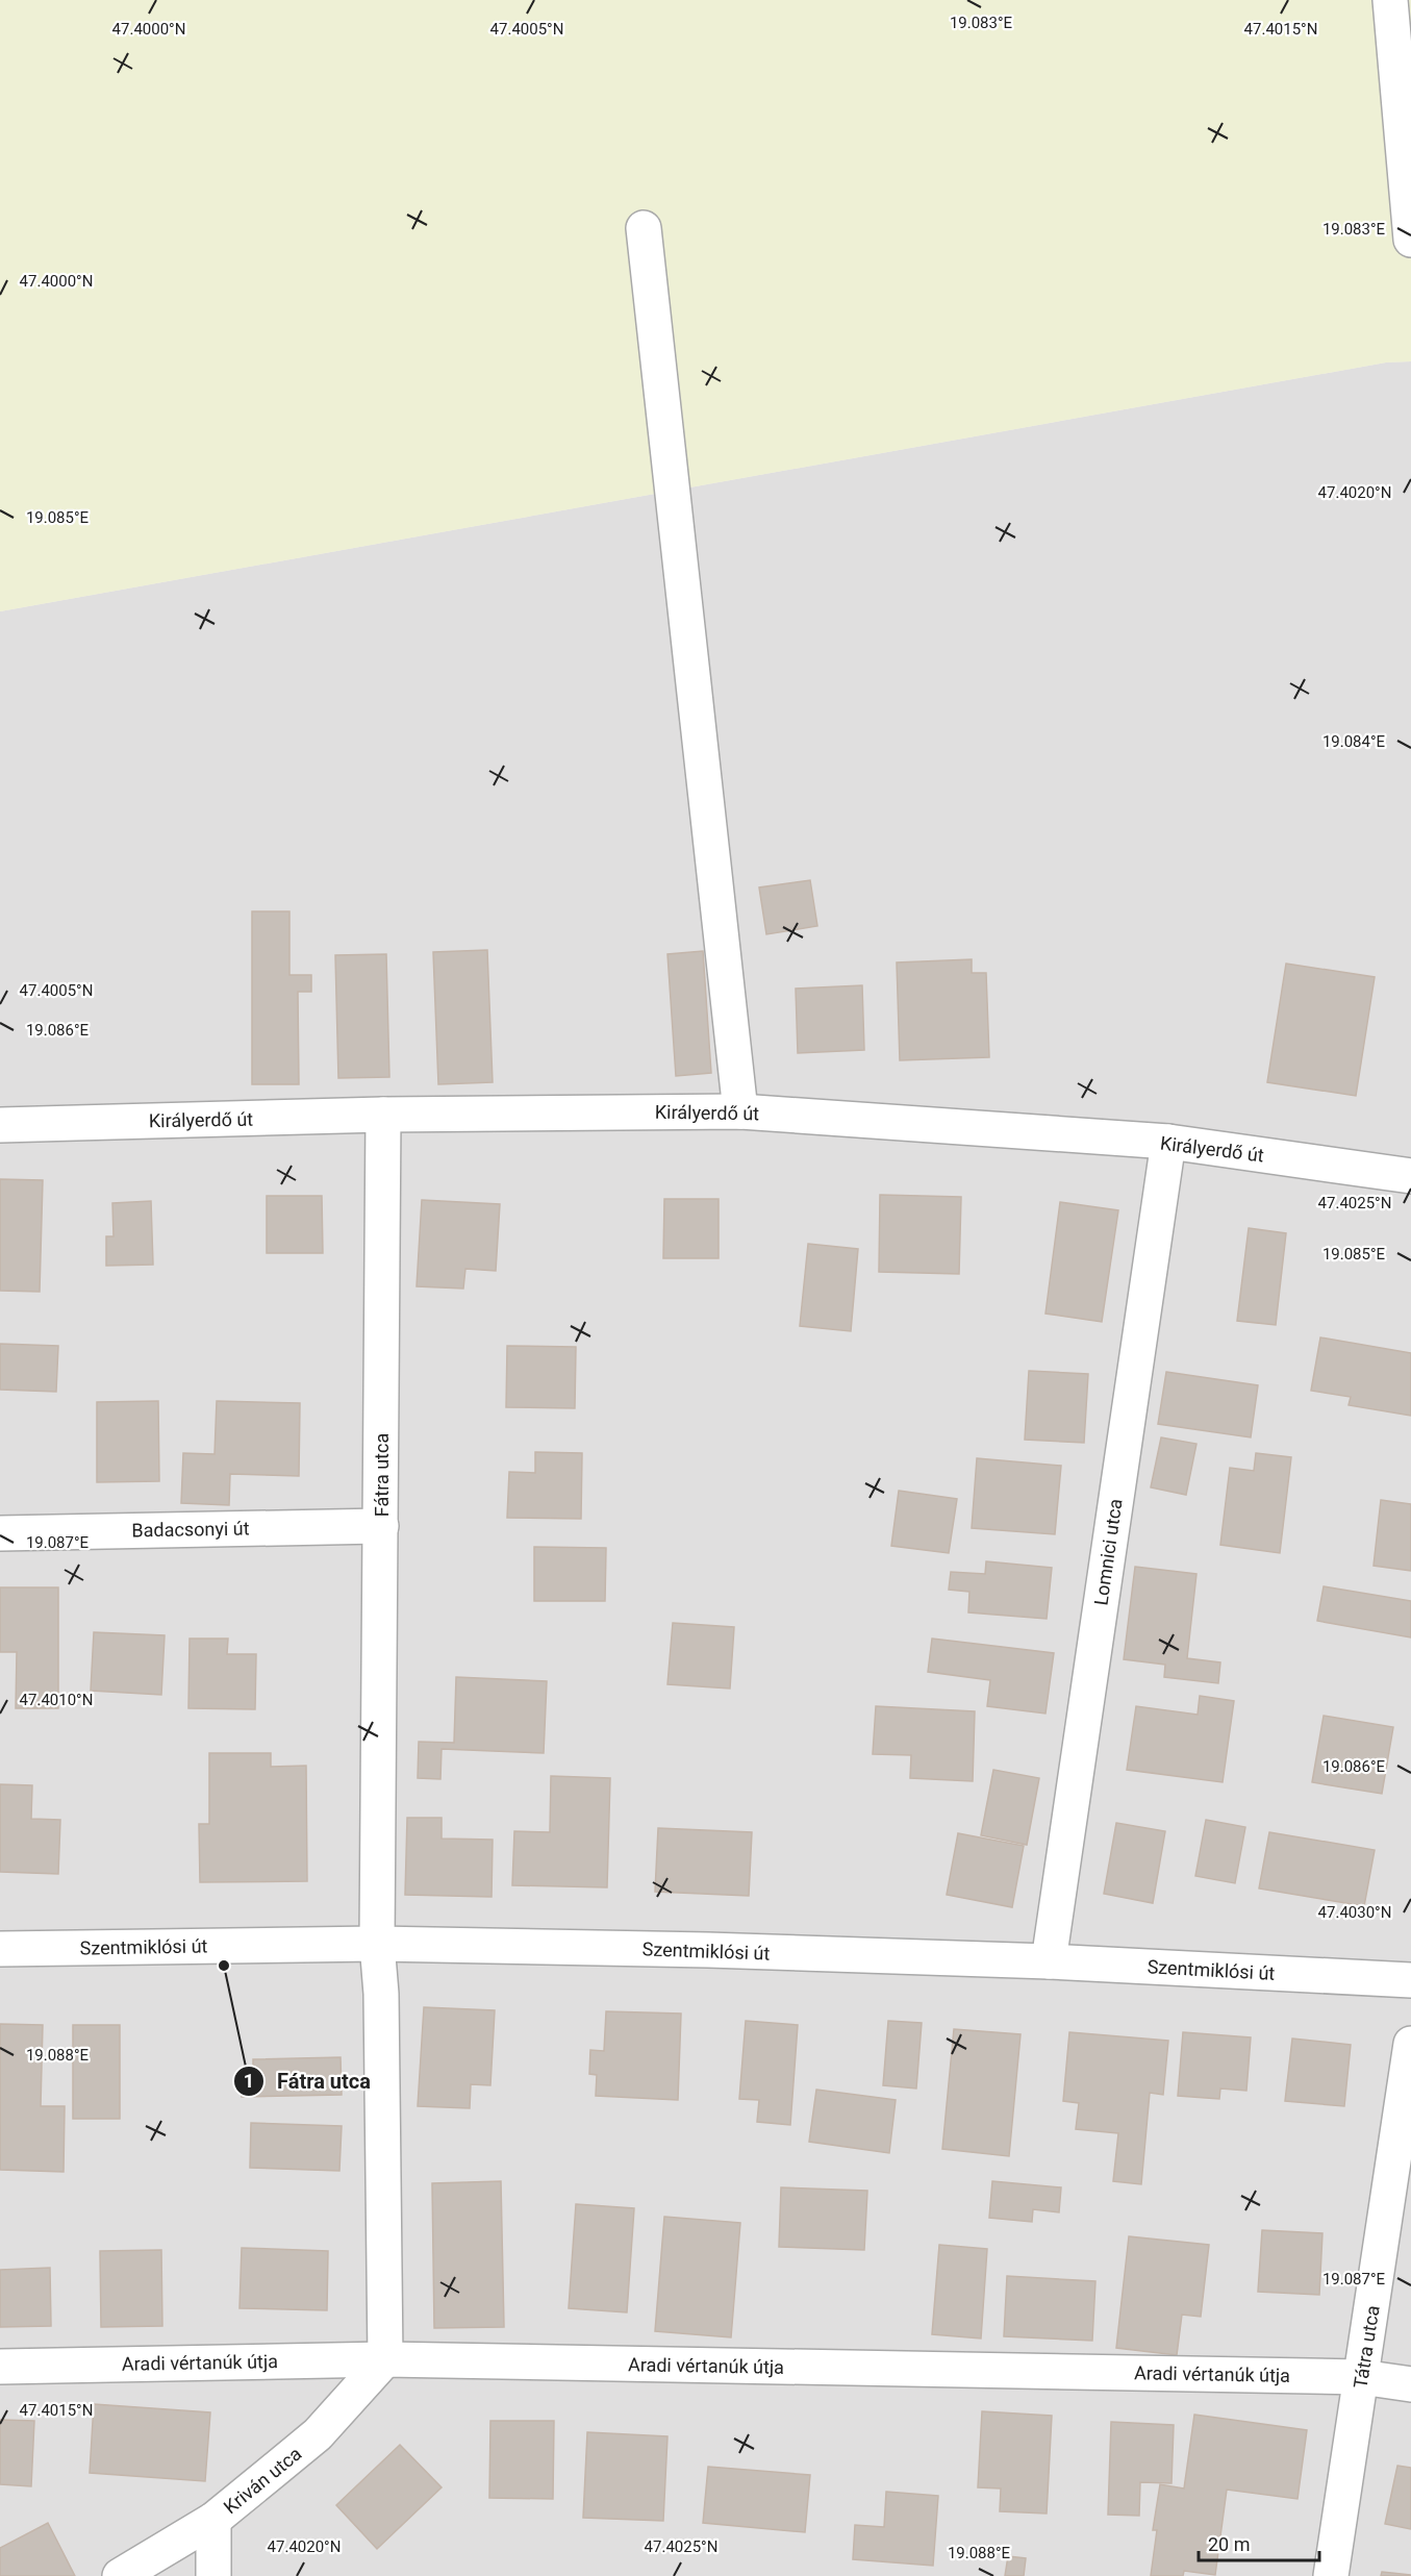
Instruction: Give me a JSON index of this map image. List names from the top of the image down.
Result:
{
  "streets": {
    "street": [
      "Királyerdő út",
      "Fátra utca",
      "Badacsonyi út",
      "Lomnici utca",
      "Szentmiklósi út",
      "Tátra utca",
      "Aradi vértanúk útja",
      "Kriván utca"
    ]
  },
  "crossings": [
    ["Királyerdő út", "Fátra utca"],
    ["Királyerdő út", "Lomnici utca"],
    ["Fátra utca", "Badacsonyi út"],
    ["Fátra utca", "Szentmiklósi út"],
    ["Fátra utca", "Aradi vértanúk útja"],
    ["Fátra utca", "Kriván utca"],
    ["Lomnici utca", "Szentmiklósi út"],
    ["Tátra utca", "Aradi vértanúk útja"],
    ["Aradi vértanúk útja", "Kriván utca"]
  ],
  "places": ["Fátra utca"],
  "scale_bar": "20 m",
  "coordinates": [
    "19.083°E",
    "47.4000°N",
    "47.4005°N",
    "47.4015°N",
    "47.4020°N",
    "19.085°E",
    "19.084°E",
    "19.086°E",
    "47.4025°N",
    "19.087°E",
    "47.4010°N",
    "47.4030°N",
    "19.088°E"
  ]
}
